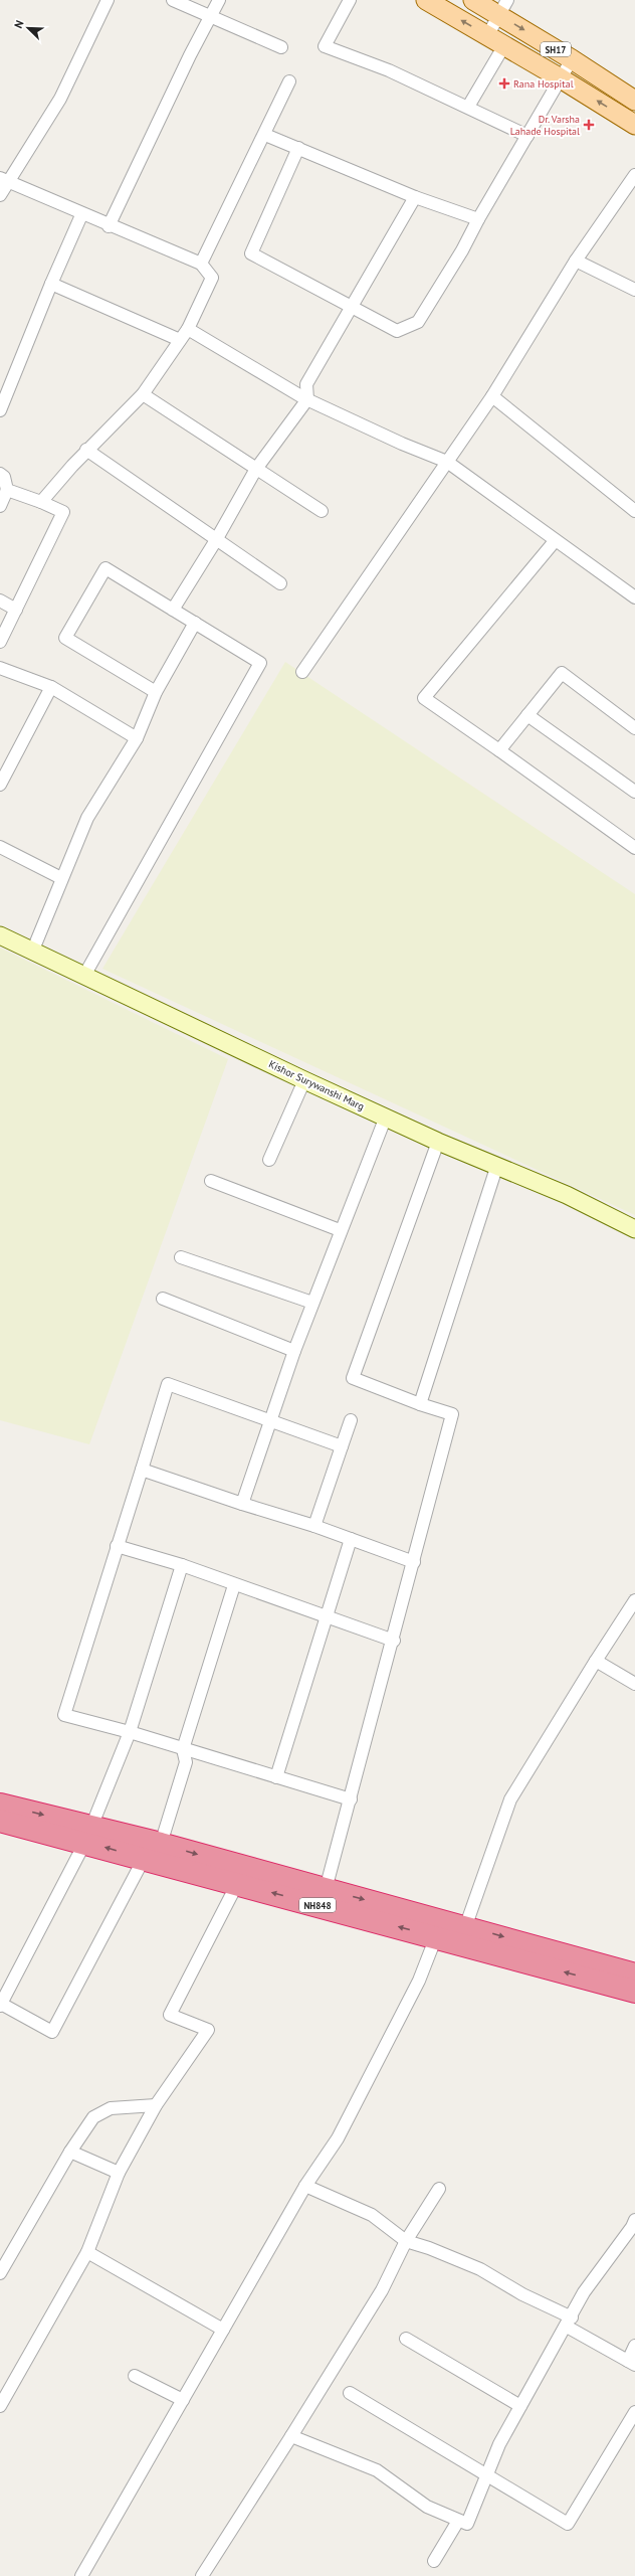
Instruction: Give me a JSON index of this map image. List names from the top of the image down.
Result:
{
  "streets": {
    "highway": ["NH848"],
    "main road": ["SH17"],
    "street": ["Kishor Surywanshi Marg"]
  },
  "places": {
    "health": ["Rana Hospital", "Dr. Varsha Lahade Hospital"]
  },
  "north": "top left"
}
